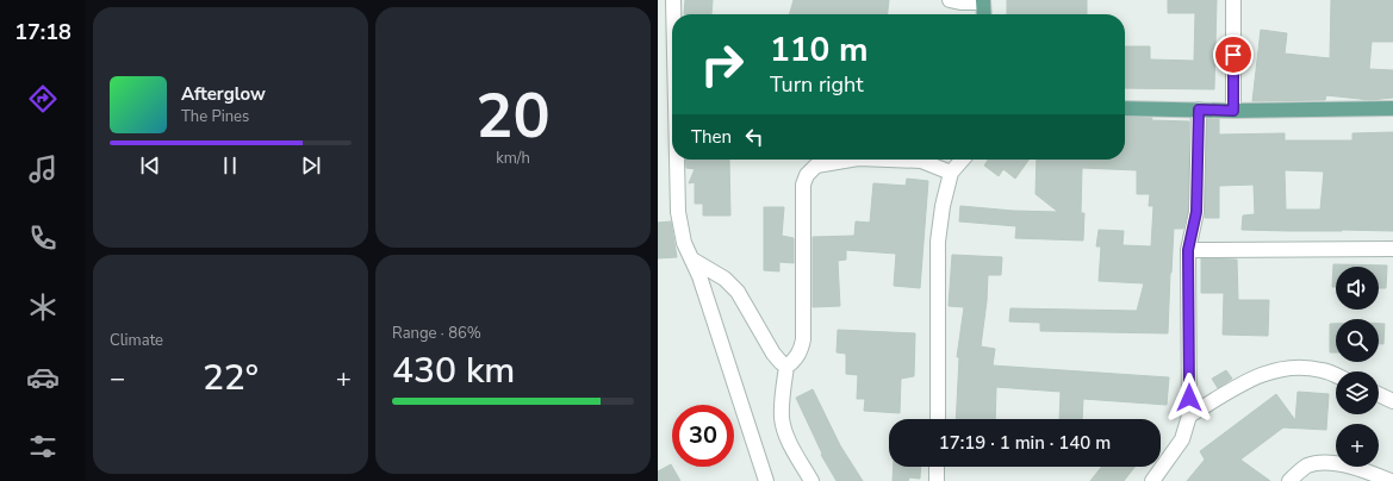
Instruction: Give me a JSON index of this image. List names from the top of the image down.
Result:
{
  "page": {
    "tabs": "17:18",
    "tile": [
      ["20", "km/h"],
      "Climate",
      ["Range · 86%", "430 km"]
    ],
    "turn": ["110 m", "Turn right"],
    "song": ["Afterglow", "The Pines"],
    "then": "Then",
    "map_buttons": "+",
    "heat": ["−", "22°", "+"],
    "limit": "30",
    "trip": "17:19 · 1 min · 140 m"
  }
}
